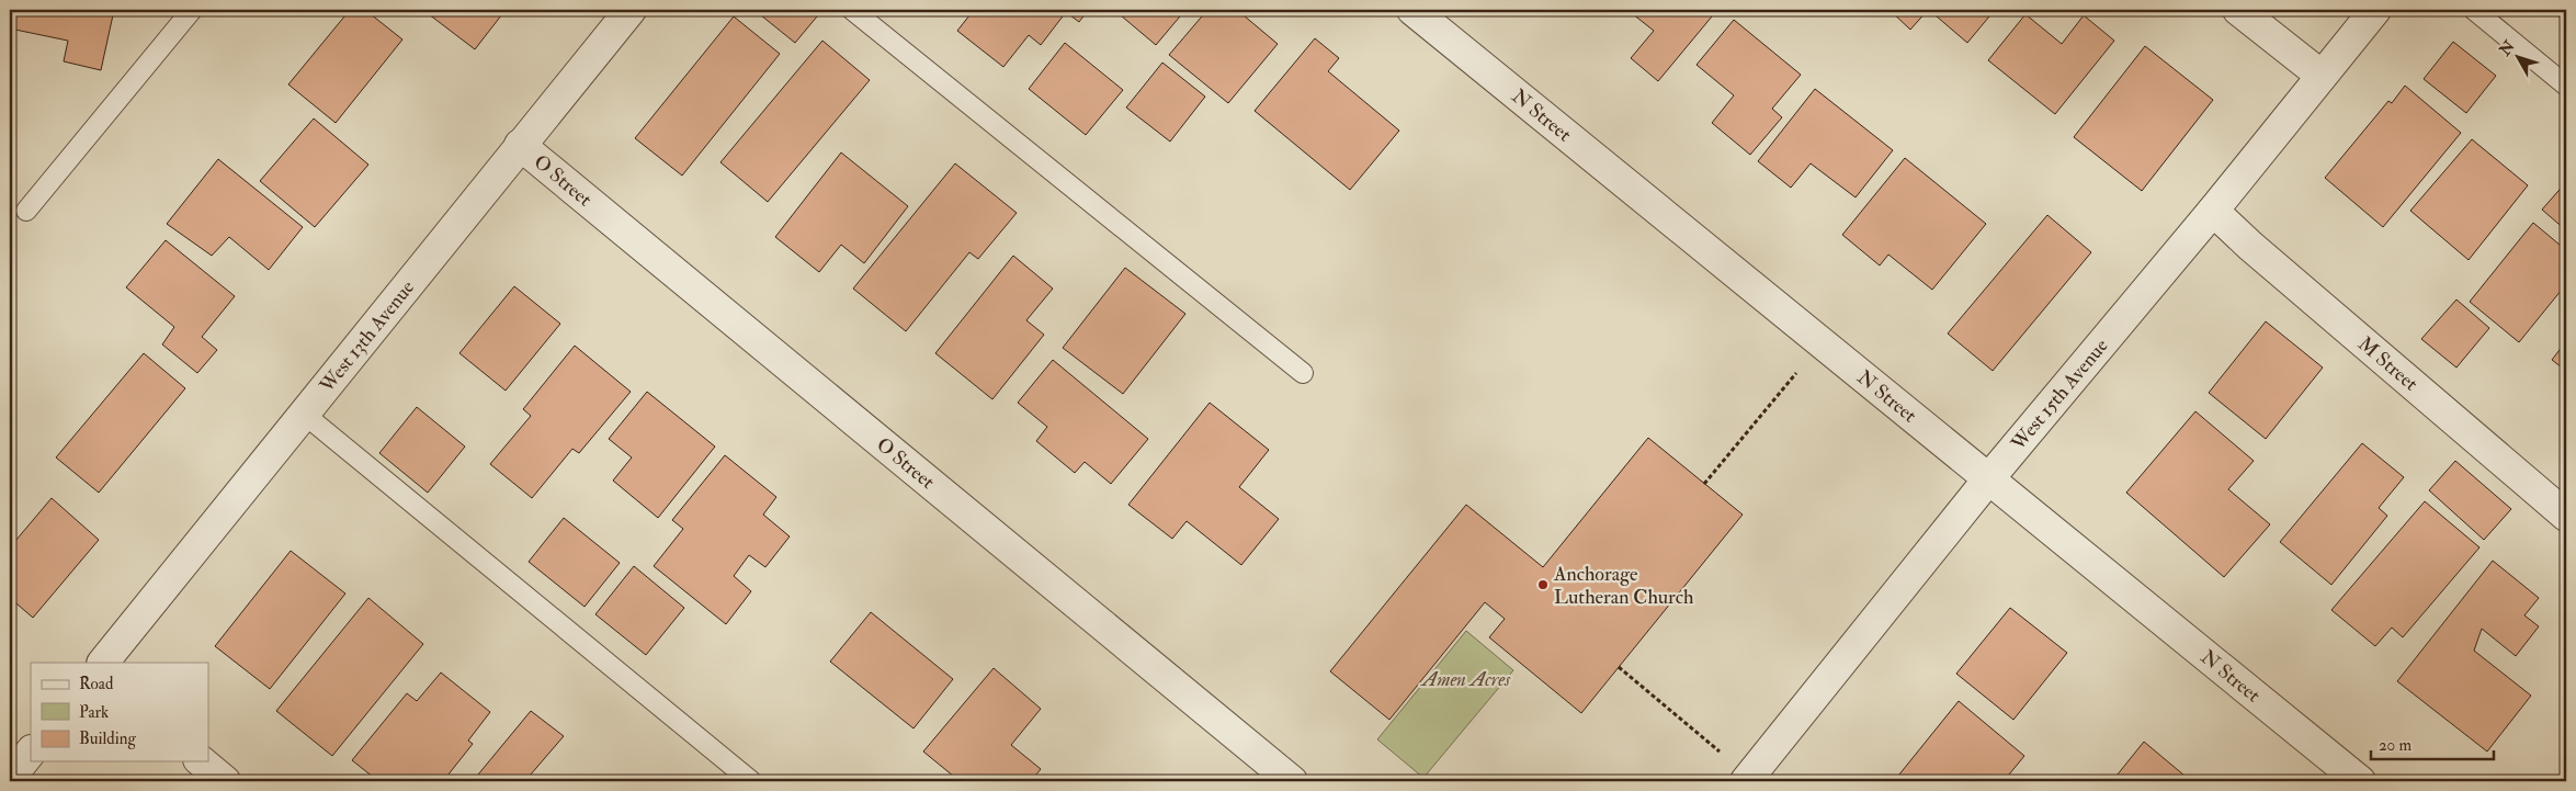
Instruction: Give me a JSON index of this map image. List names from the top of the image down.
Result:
{
  "streets": {
    "street": [
      "N Street",
      "O Street",
      "West 13th Avenue",
      "M Street",
      "West 15th Avenue"
    ]
  },
  "crossings": [
    ["N Street", "West 15th Avenue"],
    ["O Street", "West 13th Avenue"],
    ["M Street", "West 15th Avenue"]
  ],
  "parks": ["Amen Acres"],
  "places": ["Anchorage Lutheran Church"],
  "legend": ["Road", "Park", "Building"],
  "scale_bar": "20 m",
  "north": "top left"
}
